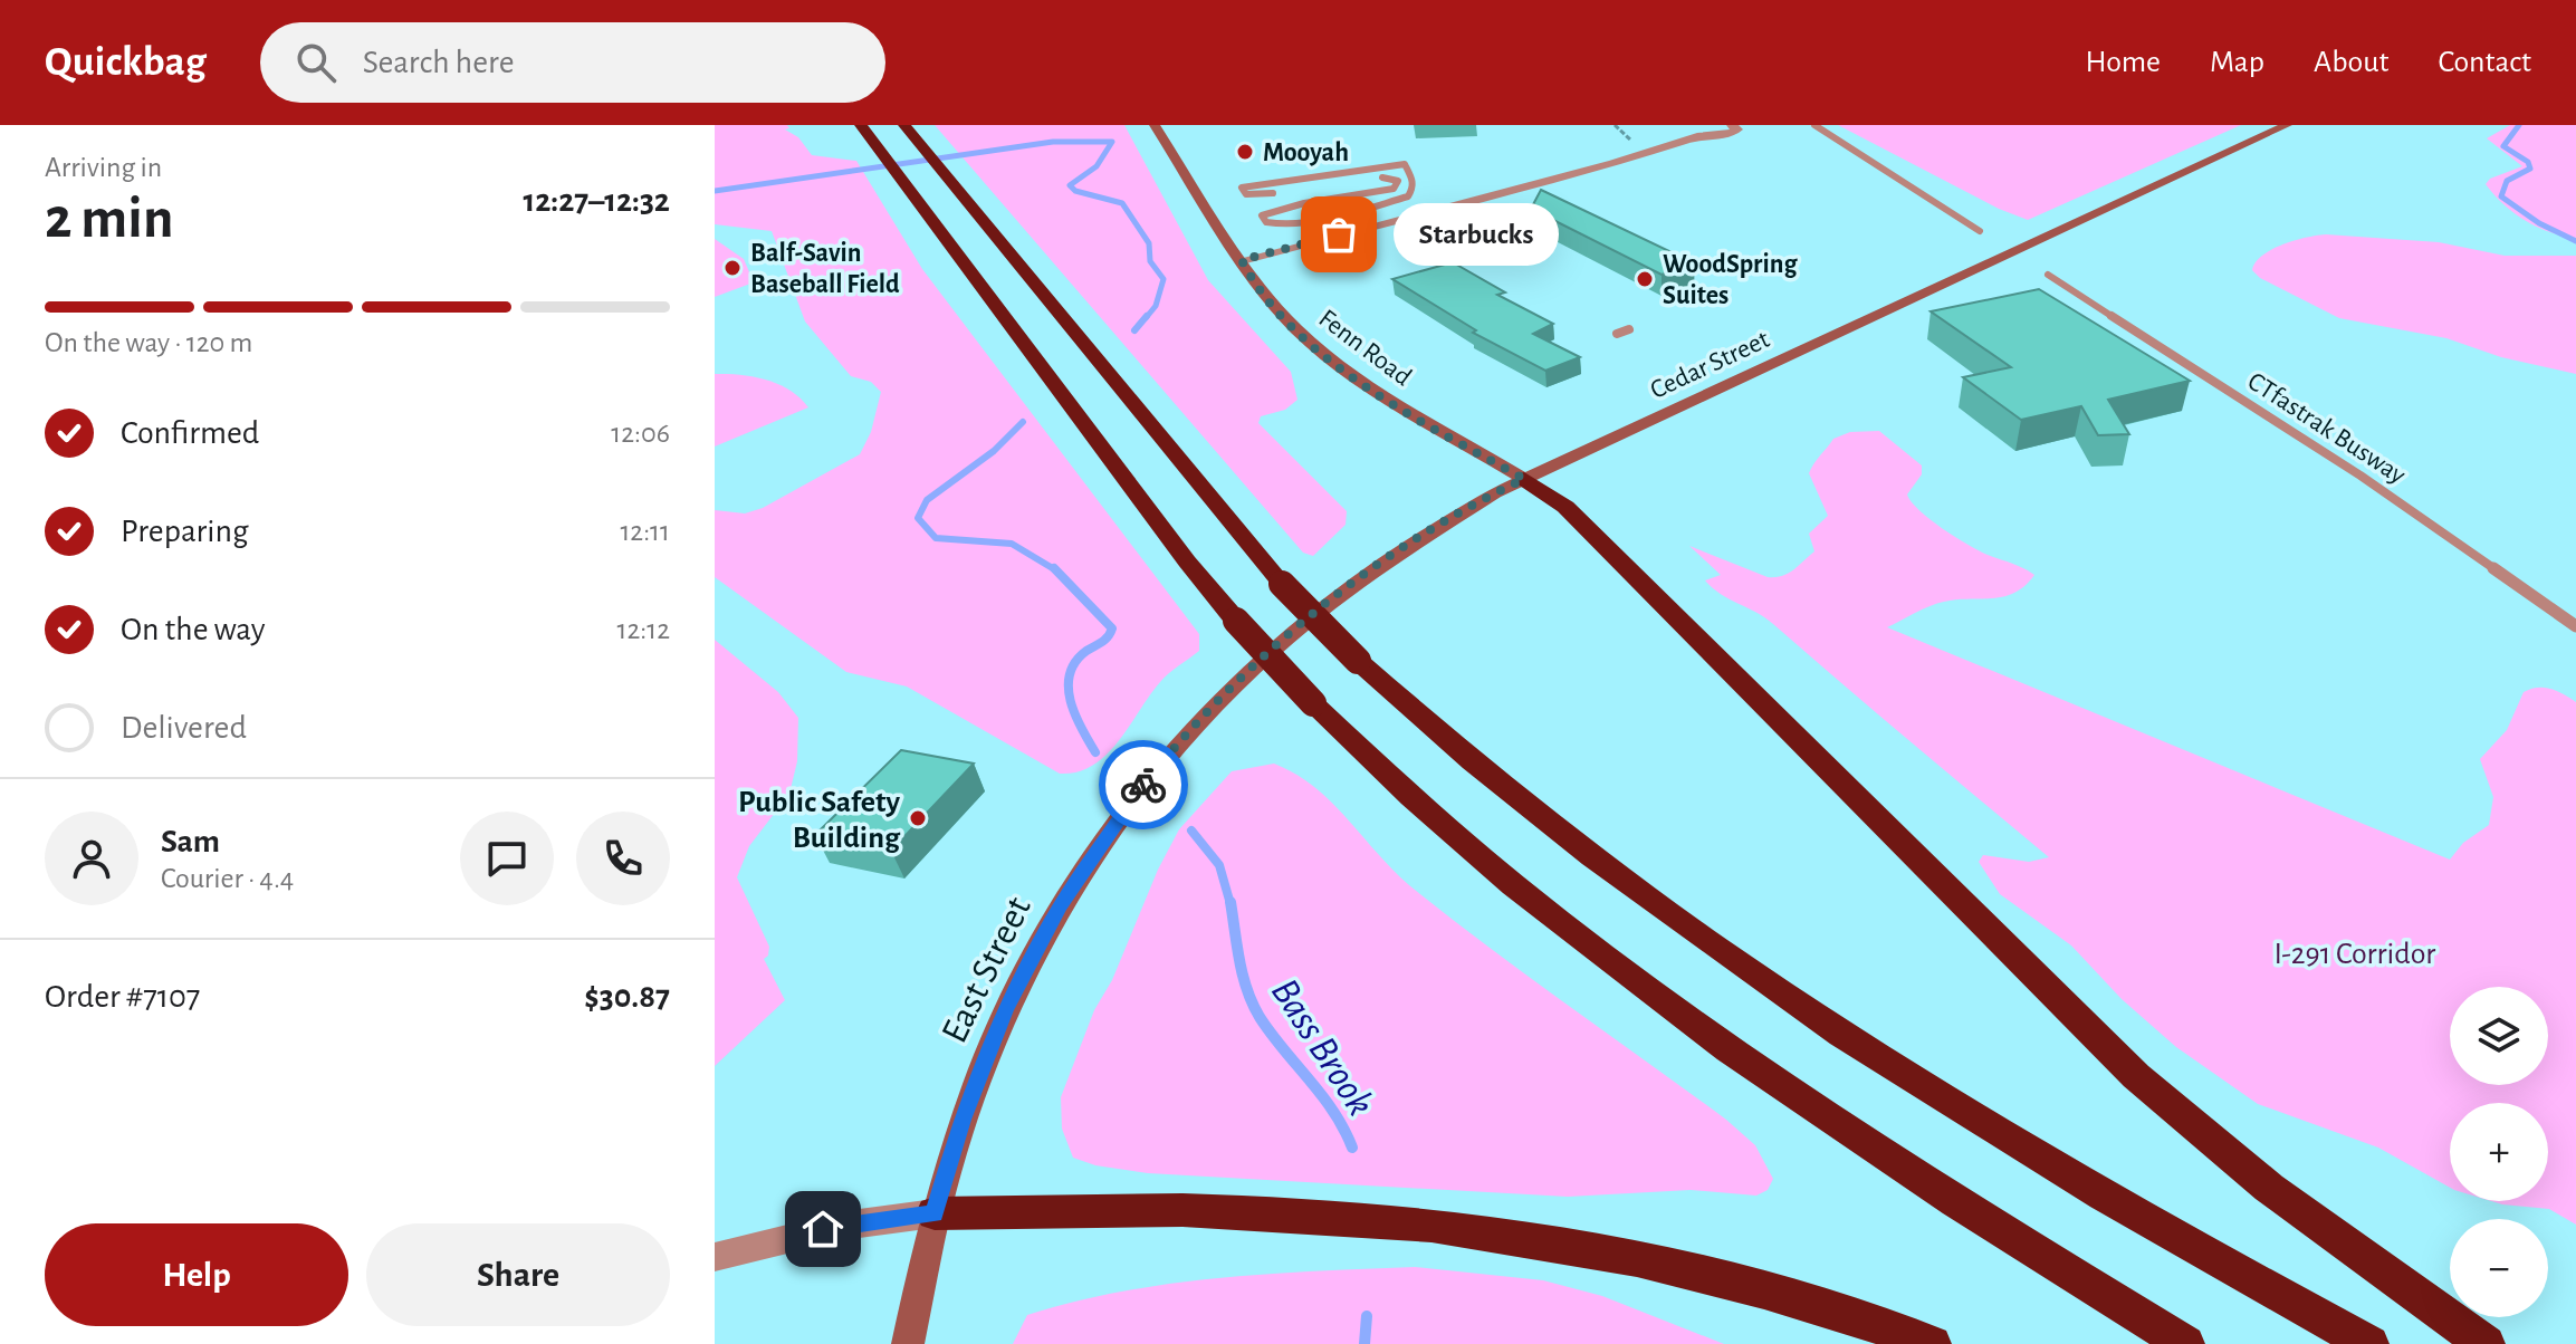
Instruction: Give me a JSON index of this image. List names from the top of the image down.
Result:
{
  "streets": {
    "main road": ["Fenn Road", "Cedar Street", "East Street"],
    "lane": ["CTfastrak Busway"]
  },
  "crossings": [
    ["Fenn Road", "Cedar Street"],
    ["Cedar Street", "East Street"]
  ],
  "water": ["Bass Brook"],
  "parks": ["I-291 Corridor"],
  "places": [
    "Mooyah",
    "Starbucks",
    "Balf-Savin Baseball Field",
    "WoodSpring Suites",
    "Public Safety Building"
  ],
  "page": {
    "header": "Quickbag",
    "search": "Search here",
    "nav": [
      "Home",
      "Map",
      "About",
      "Contact"
    ],
    "heading": ["2 min", "Arriving in", "12:27–12:32"],
    "panel": [
      "Sam",
      "Courier · 4.4",
      "Order #7107",
      "$30.87"
    ],
    "bubble": "Starbucks",
    "bar": "On the way · 120 m",
    "list": [
      ["Confirmed", "12:06"],
      ["Preparing", "12:11"],
      ["On the way", "12:12"],
      "Delivered"
    ],
    "map_buttons": ["+", "−"],
    "buttons": ["Help", "Share"]
  }
}
